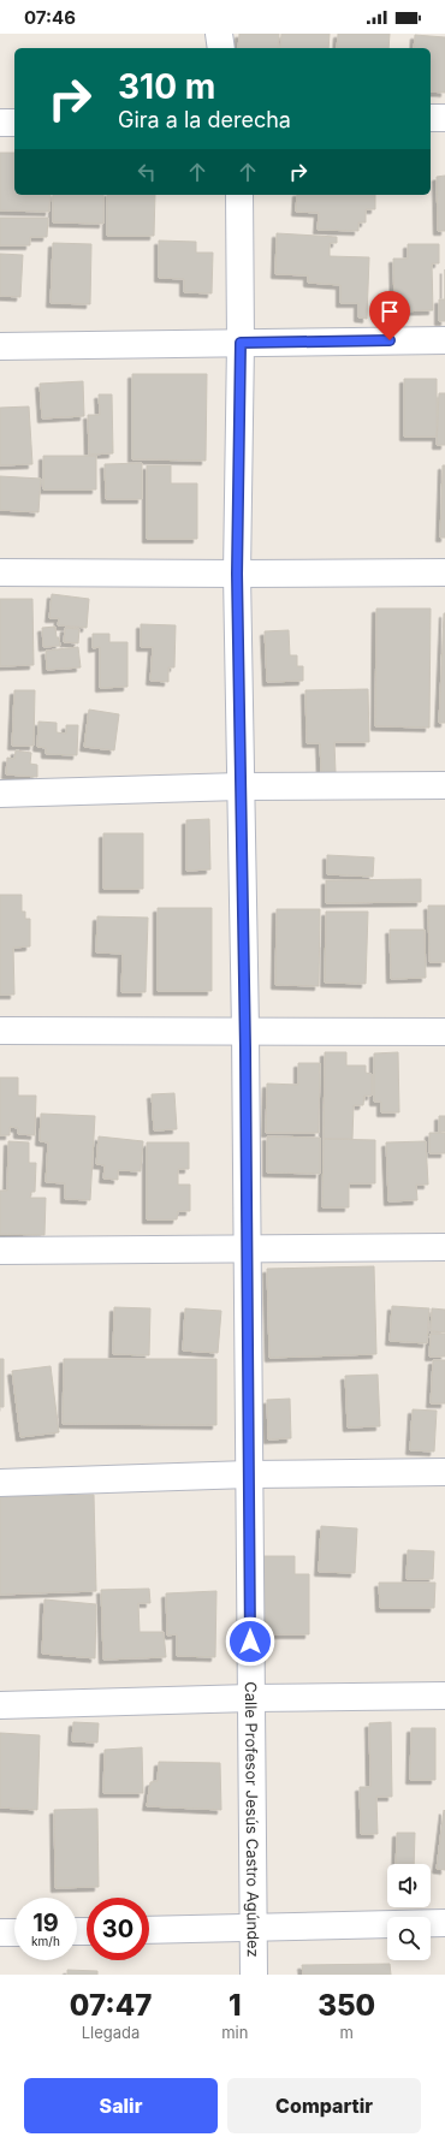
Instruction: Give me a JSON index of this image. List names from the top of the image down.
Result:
{
  "streets": {
    "street": ["Calle Profesor Jesús Castro Agúndez"]
  },
  "page": {
    "status": "07:46",
    "turn": ["310 m", "Gira a la derecha"],
    "speed": "19 km/h",
    "limit": "30",
    "eta": [
      "07:47",
      "Llegada",
      "1",
      "min",
      "350",
      "m"
    ],
    "buttons": ["Salir", "Compartir"]
  }
}
